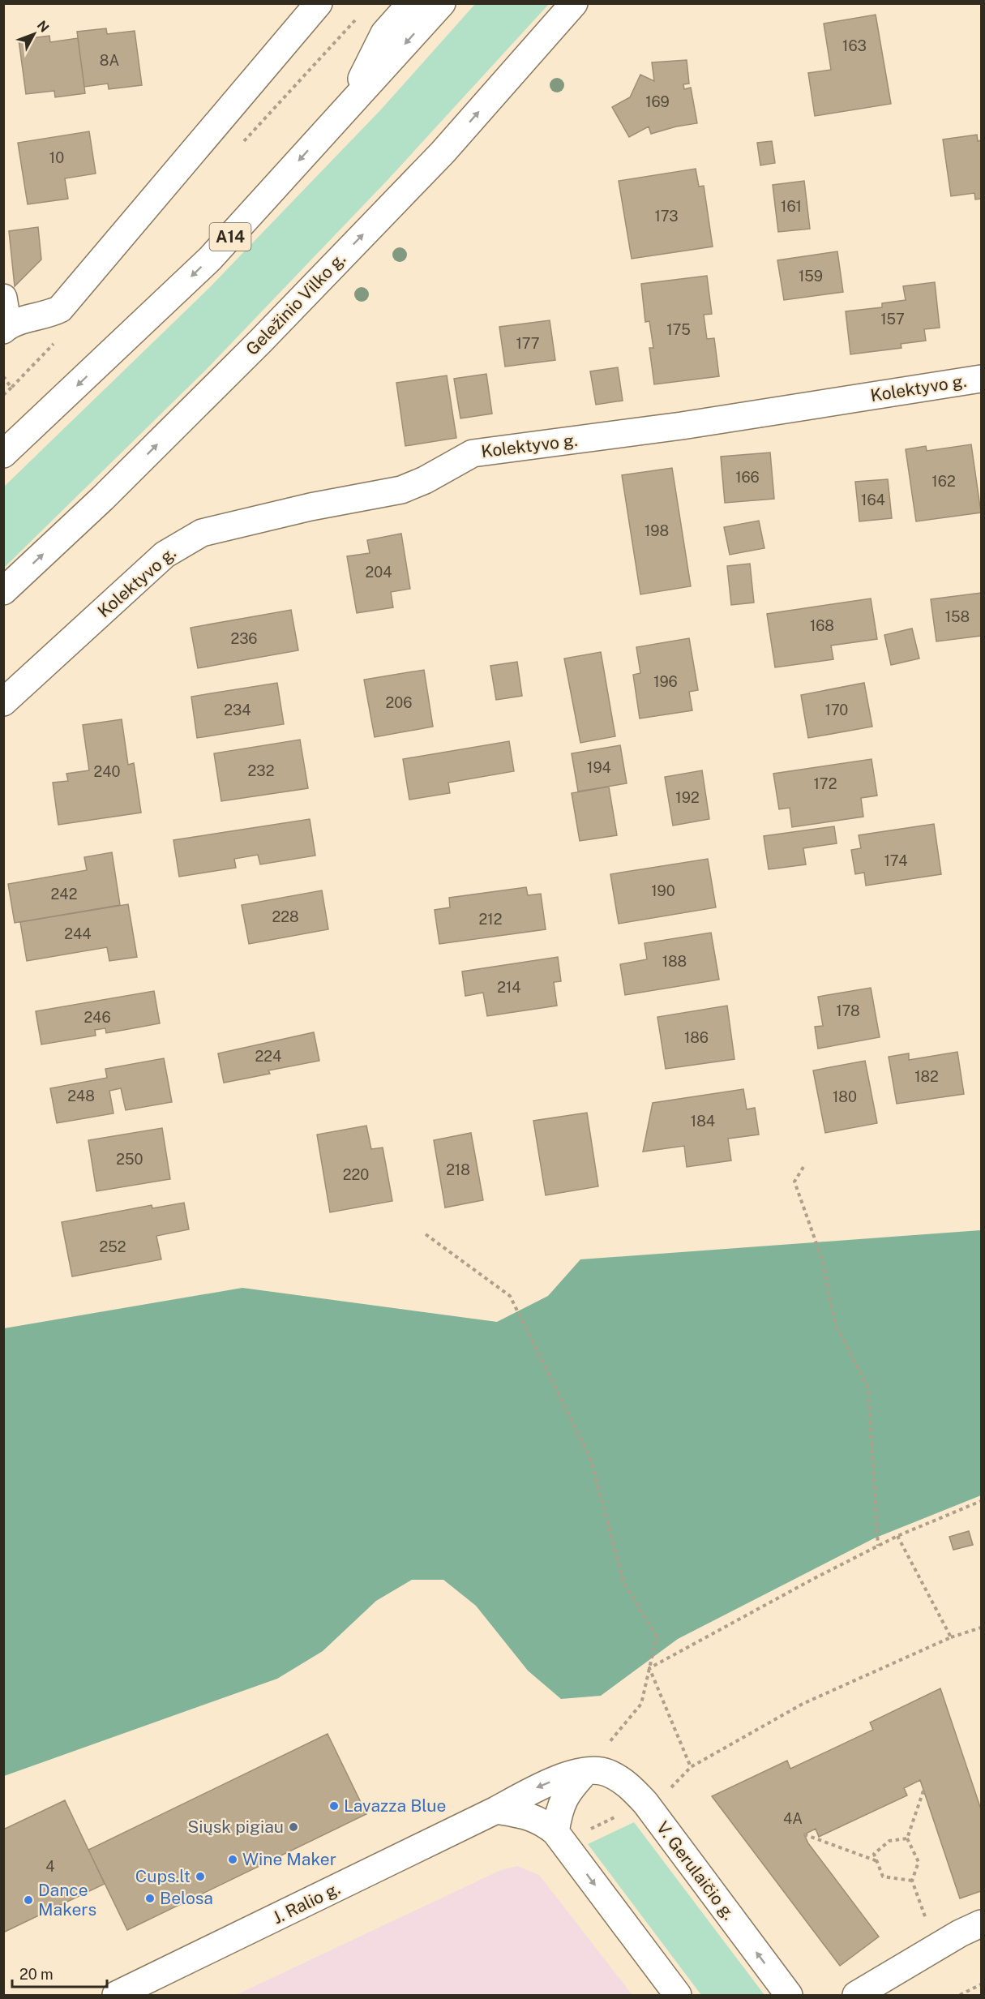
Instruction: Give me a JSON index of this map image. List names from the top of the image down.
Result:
{
  "streets": {
    "main road": [
      "A14",
      "Geležinio Vilko g.",
      "Kolektyvo g.",
      "V. Gerulaičio g.",
      "J. Ralio g."
    ]
  },
  "crossings": [
    ["V. Gerulaičio g.", "J. Ralio g."]
  ],
  "places": [
    "Lavazza Blue",
    "Siųsk pigiau",
    "Wine Maker",
    "Cups.lt",
    "Belosa",
    "Dance Makers"
  ],
  "house_numbers": [
    "163",
    "8A",
    "169",
    "10",
    "161",
    "173",
    "159",
    "157",
    "175",
    "177",
    "166",
    "162",
    "164",
    "198",
    "204",
    "158",
    "168",
    "236",
    "196",
    "206",
    "234",
    "170",
    "194",
    "232",
    "240",
    "172",
    "192",
    "174",
    "190",
    "242",
    "228",
    "212",
    "244",
    "188",
    "214",
    "178",
    "246",
    "186",
    "224",
    "182",
    "248",
    "180",
    "184",
    "250",
    "218",
    "220",
    "252",
    "4A",
    "4"
  ],
  "scale_bar": "20 m",
  "north": "top right"
}
